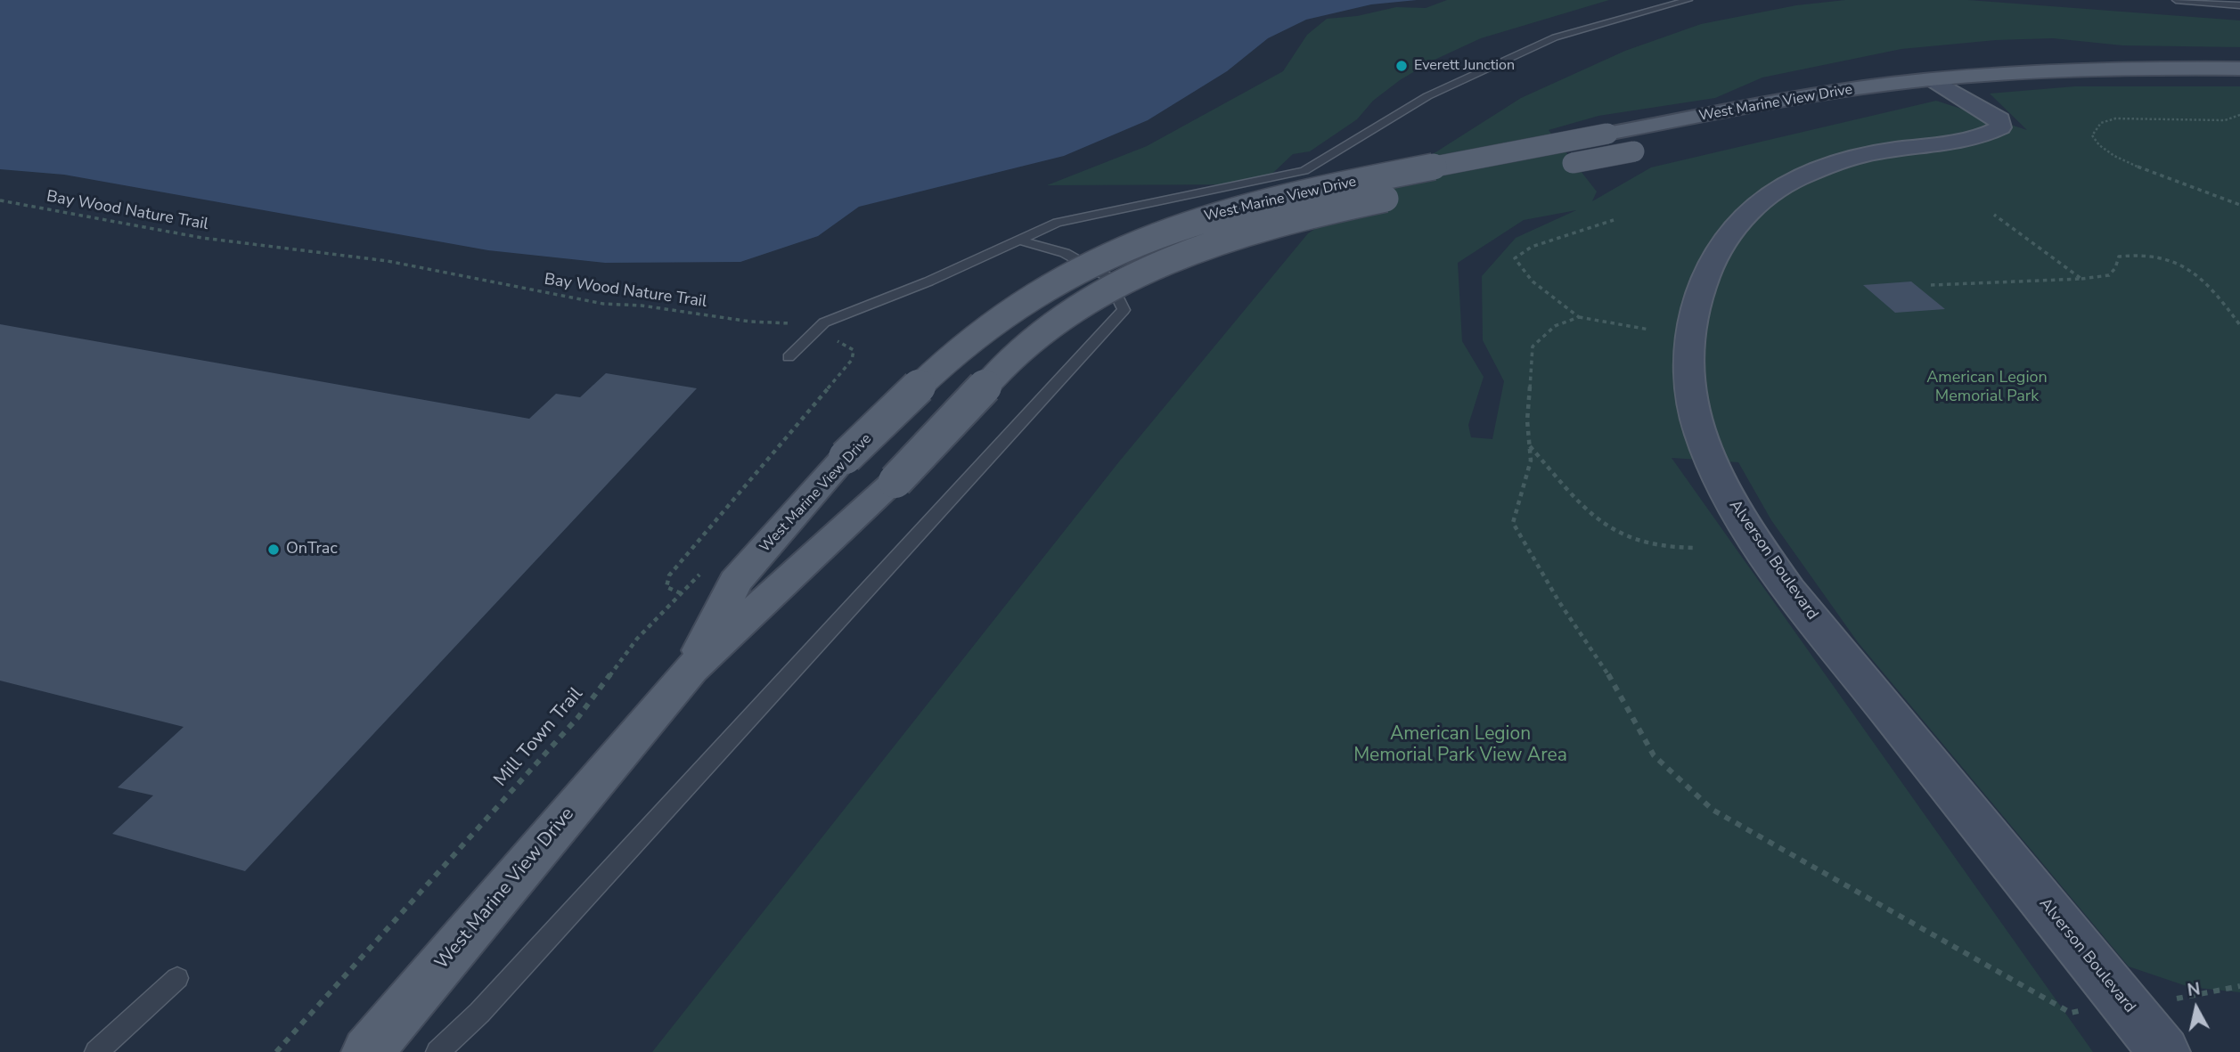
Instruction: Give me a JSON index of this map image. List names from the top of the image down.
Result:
{
  "streets": {
    "main road": ["West Marine View Drive", "Alverson Boulevard"],
    "path": ["Bay Wood Nature Trail", "Mill Town Trail"]
  },
  "crossings": [
    ["West Marine View Drive", "Alverson Boulevard"],
    ["Bay Wood Nature Trail", "Mill Town Trail"]
  ],
  "parks": ["American Legion Memorial Park", "American Legion Memorial Park View Area"],
  "places": ["Everett Junction", "OnTrac"],
  "north": "top"
}
